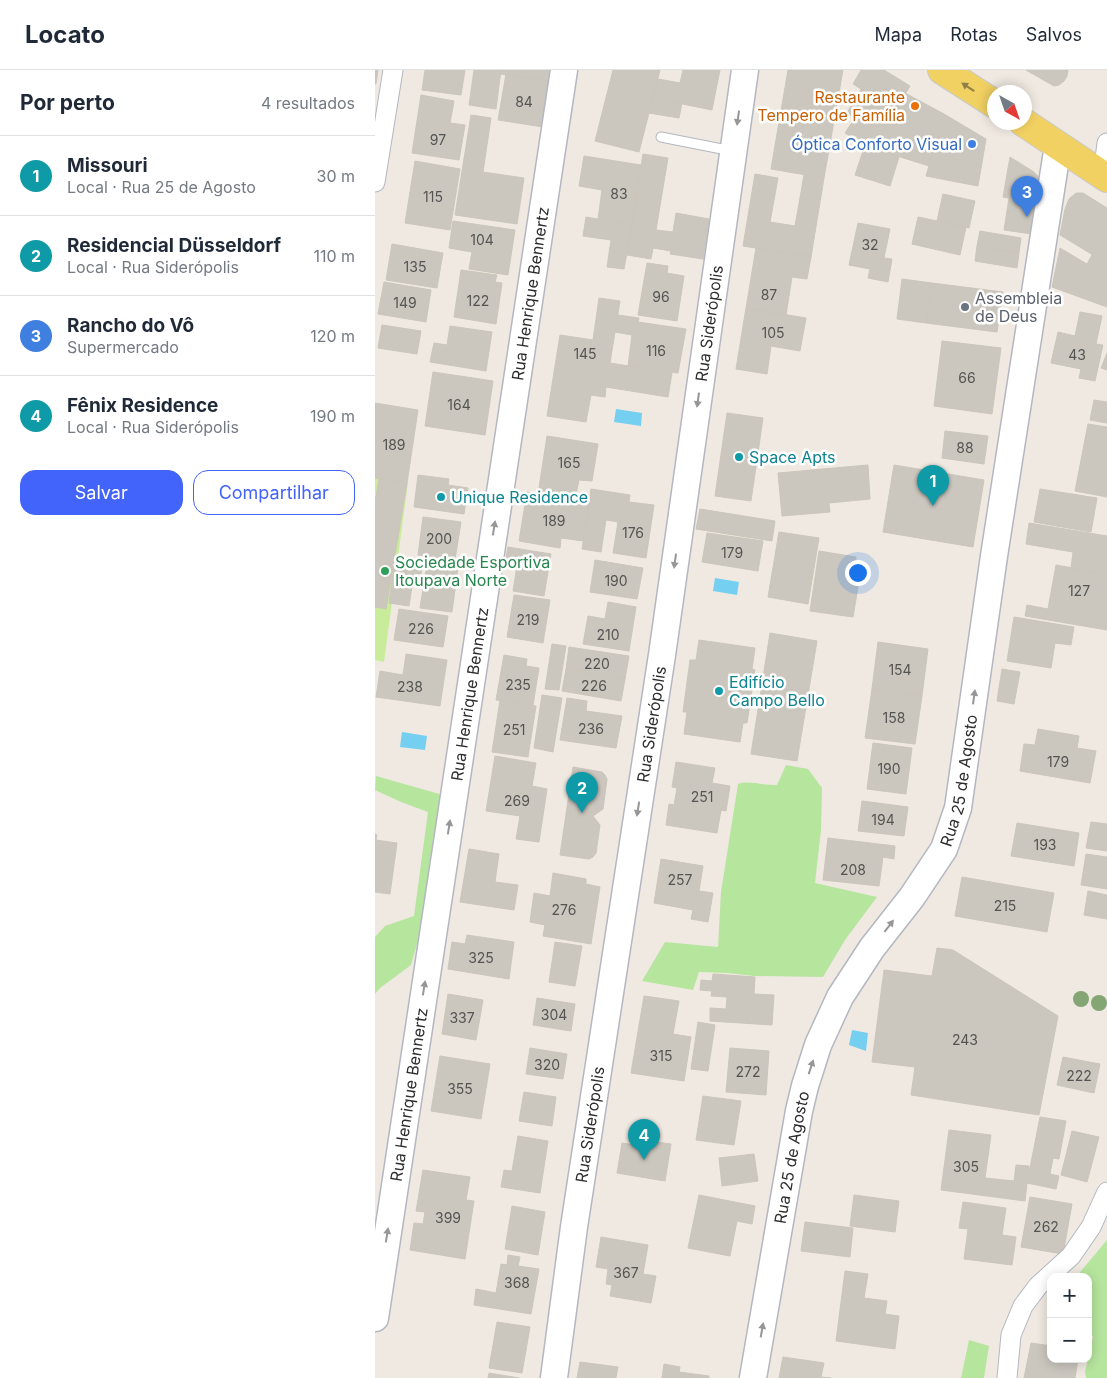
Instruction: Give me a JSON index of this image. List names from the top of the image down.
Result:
{
  "streets": {
    "street": ["Rua Henrique Bennertz", "Rua Siderópolis", "Rua 25 de Agosto"]
  },
  "one_way": ["Rua Henrique Bennertz", "Rua Siderópolis", "Rua 25 de Agosto"],
  "places": [
    "Restaurante Tempero de Família",
    "Óptica Conforto Visual",
    "Assembleia de Deus",
    "Space Apts",
    "Unique Residence",
    "Sociedade Esportiva Itoupava Norte",
    "Edifício Campo Bello"
  ],
  "house_numbers": [
    "84",
    "97",
    "83",
    "115",
    "104",
    "32",
    "135",
    "87",
    "96",
    "122",
    "149",
    "105",
    "116",
    "145",
    "43",
    "66",
    "164",
    "189",
    "88",
    "165",
    "189",
    "176",
    "200",
    "179",
    "190",
    "127",
    "219",
    "226",
    "210",
    "220",
    "154",
    "235",
    "226",
    "238",
    "158",
    "236",
    "251",
    "179",
    "190",
    "251",
    "269",
    "194",
    "193",
    "208",
    "257",
    "215",
    "276",
    "325",
    "304",
    "337",
    "243",
    "315",
    "320",
    "272",
    "222",
    "355",
    "305",
    "399",
    "262",
    "367",
    "368"
  ],
  "north": "bottom right",
  "page": {
    "header": "Locato",
    "nav": ["Mapa", "Rotas", "Salvos"],
    "heading": ["Por perto", "4 resultados"],
    "list": [
      {
        "mark": "1",
        "name": "Missouri",
        "note": "Local · Rua 25 de Agosto",
        "value": "30 m"
      },
      {
        "mark": "2",
        "name": "Residencial Düsseldorf",
        "note": "Local · Rua Siderópolis",
        "value": "110 m"
      },
      {
        "mark": "3",
        "name": "Rancho do Vô",
        "note": "Supermercado",
        "value": "120 m"
      },
      {
        "mark": "4",
        "name": "Fênix Residence",
        "note": "Local · Rua Siderópolis",
        "value": "190 m"
      }
    ],
    "pins": [
      "3",
      "1",
      "2",
      "4"
    ],
    "buttons": ["Salvar", "Compartilhar"],
    "map_buttons": ["+", "−"]
  }
}
